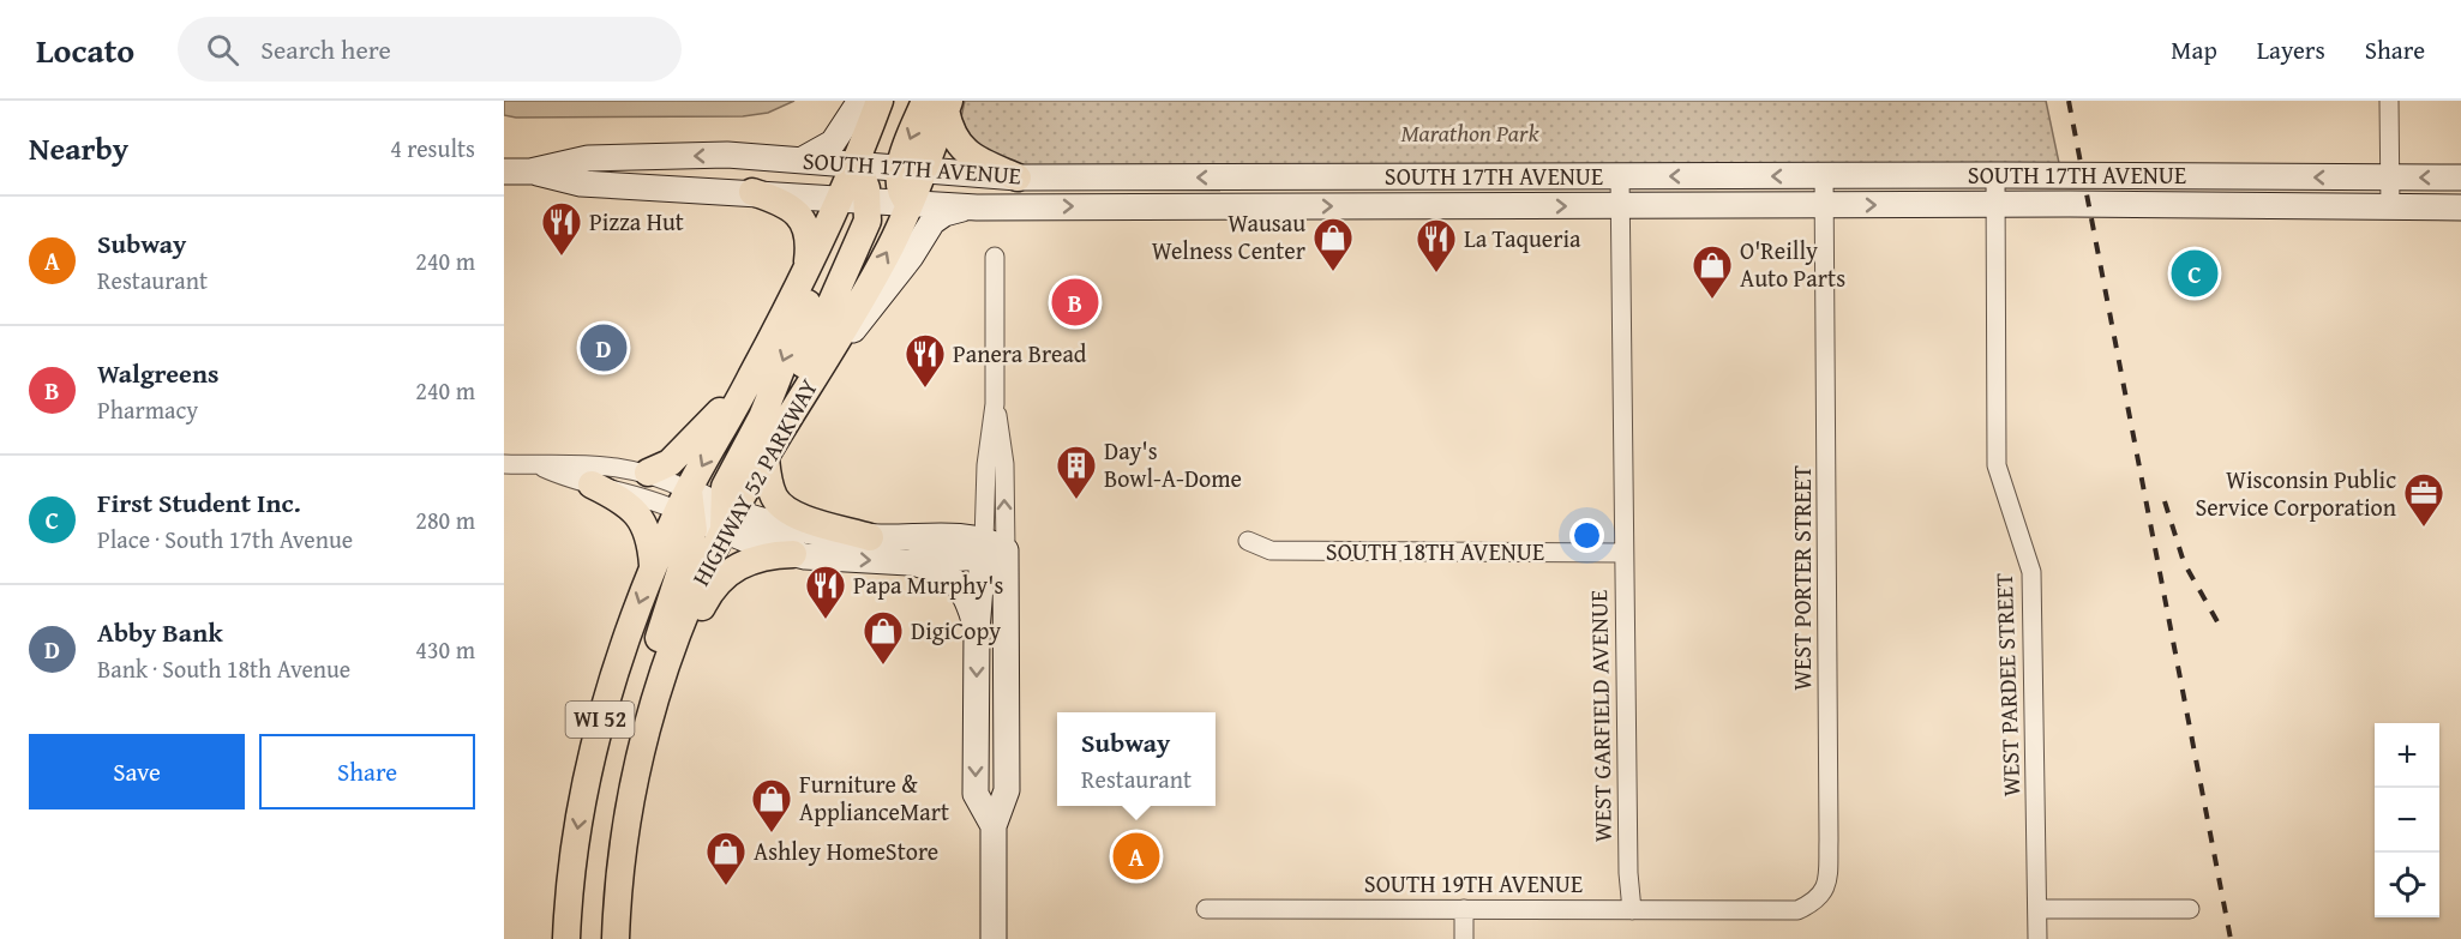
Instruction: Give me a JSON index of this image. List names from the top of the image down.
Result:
{
  "streets": {
    "main road": ["SOUTH 17TH AVENUE", "HIGHWAY 52 PARKWAY", "WI 52"],
    "street": [
      "SOUTH 18TH AVENUE",
      "WEST PORTER STREET",
      "WEST PARDEE STREET",
      "WEST GARFIELD AVENUE",
      "SOUTH 19TH AVENUE"
    ]
  },
  "crossings": [
    ["SOUTH 17TH AVENUE", "HIGHWAY 52 PARKWAY"],
    ["SOUTH 17TH AVENUE", "WEST PORTER STREET"],
    ["SOUTH 17TH AVENUE", "WEST PARDEE STREET"],
    ["SOUTH 17TH AVENUE", "WEST GARFIELD AVENUE"],
    ["SOUTH 17TH AVENUE", "WI 52"],
    ["HIGHWAY 52 PARKWAY", "WI 52"],
    ["SOUTH 18TH AVENUE", "WEST GARFIELD AVENUE"],
    ["WEST PORTER STREET", "SOUTH 19TH AVENUE"],
    ["WEST GARFIELD AVENUE", "SOUTH 19TH AVENUE"]
  ],
  "parks": ["Marathon Park"],
  "places": {
    "restaurant": [
      "Pizza Hut",
      "La Taqueria",
      "Panera Bread",
      "Papa Murphy's"
    ],
    "shop": [
      "Wausau Welness Center",
      "O'Reilly Auto Parts",
      "DigiCopy",
      "Furniture & ApplianceMart",
      "Ashley HomeStore"
    ],
    "building": ["Day's Bowl-A-Dome"],
    "office": ["Wisconsin Public Service Corporation"]
  },
  "page": {
    "header": "Locato",
    "search": "Search here",
    "nav": ["Map", "Layers", "Share"],
    "heading": ["Nearby", "4 results"],
    "list": [
      {
        "mark": "A",
        "name": "Subway",
        "note": "Restaurant",
        "value": "240 m"
      },
      {
        "mark": "B",
        "name": "Walgreens",
        "note": "Pharmacy",
        "value": "240 m"
      },
      {
        "mark": "C",
        "name": "First Student Inc.",
        "note": "Place · South 17th Avenue",
        "value": "280 m"
      },
      {
        "mark": "D",
        "name": "Abby Bank",
        "note": "Bank · South 18th Avenue",
        "value": "430 m"
      }
    ],
    "pins": [
      "C",
      "B",
      "D",
      "A"
    ],
    "buttons": ["Save", "Share"],
    "popup": ["Subway", "Restaurant"],
    "map_buttons": ["+", "−"]
  }
}
